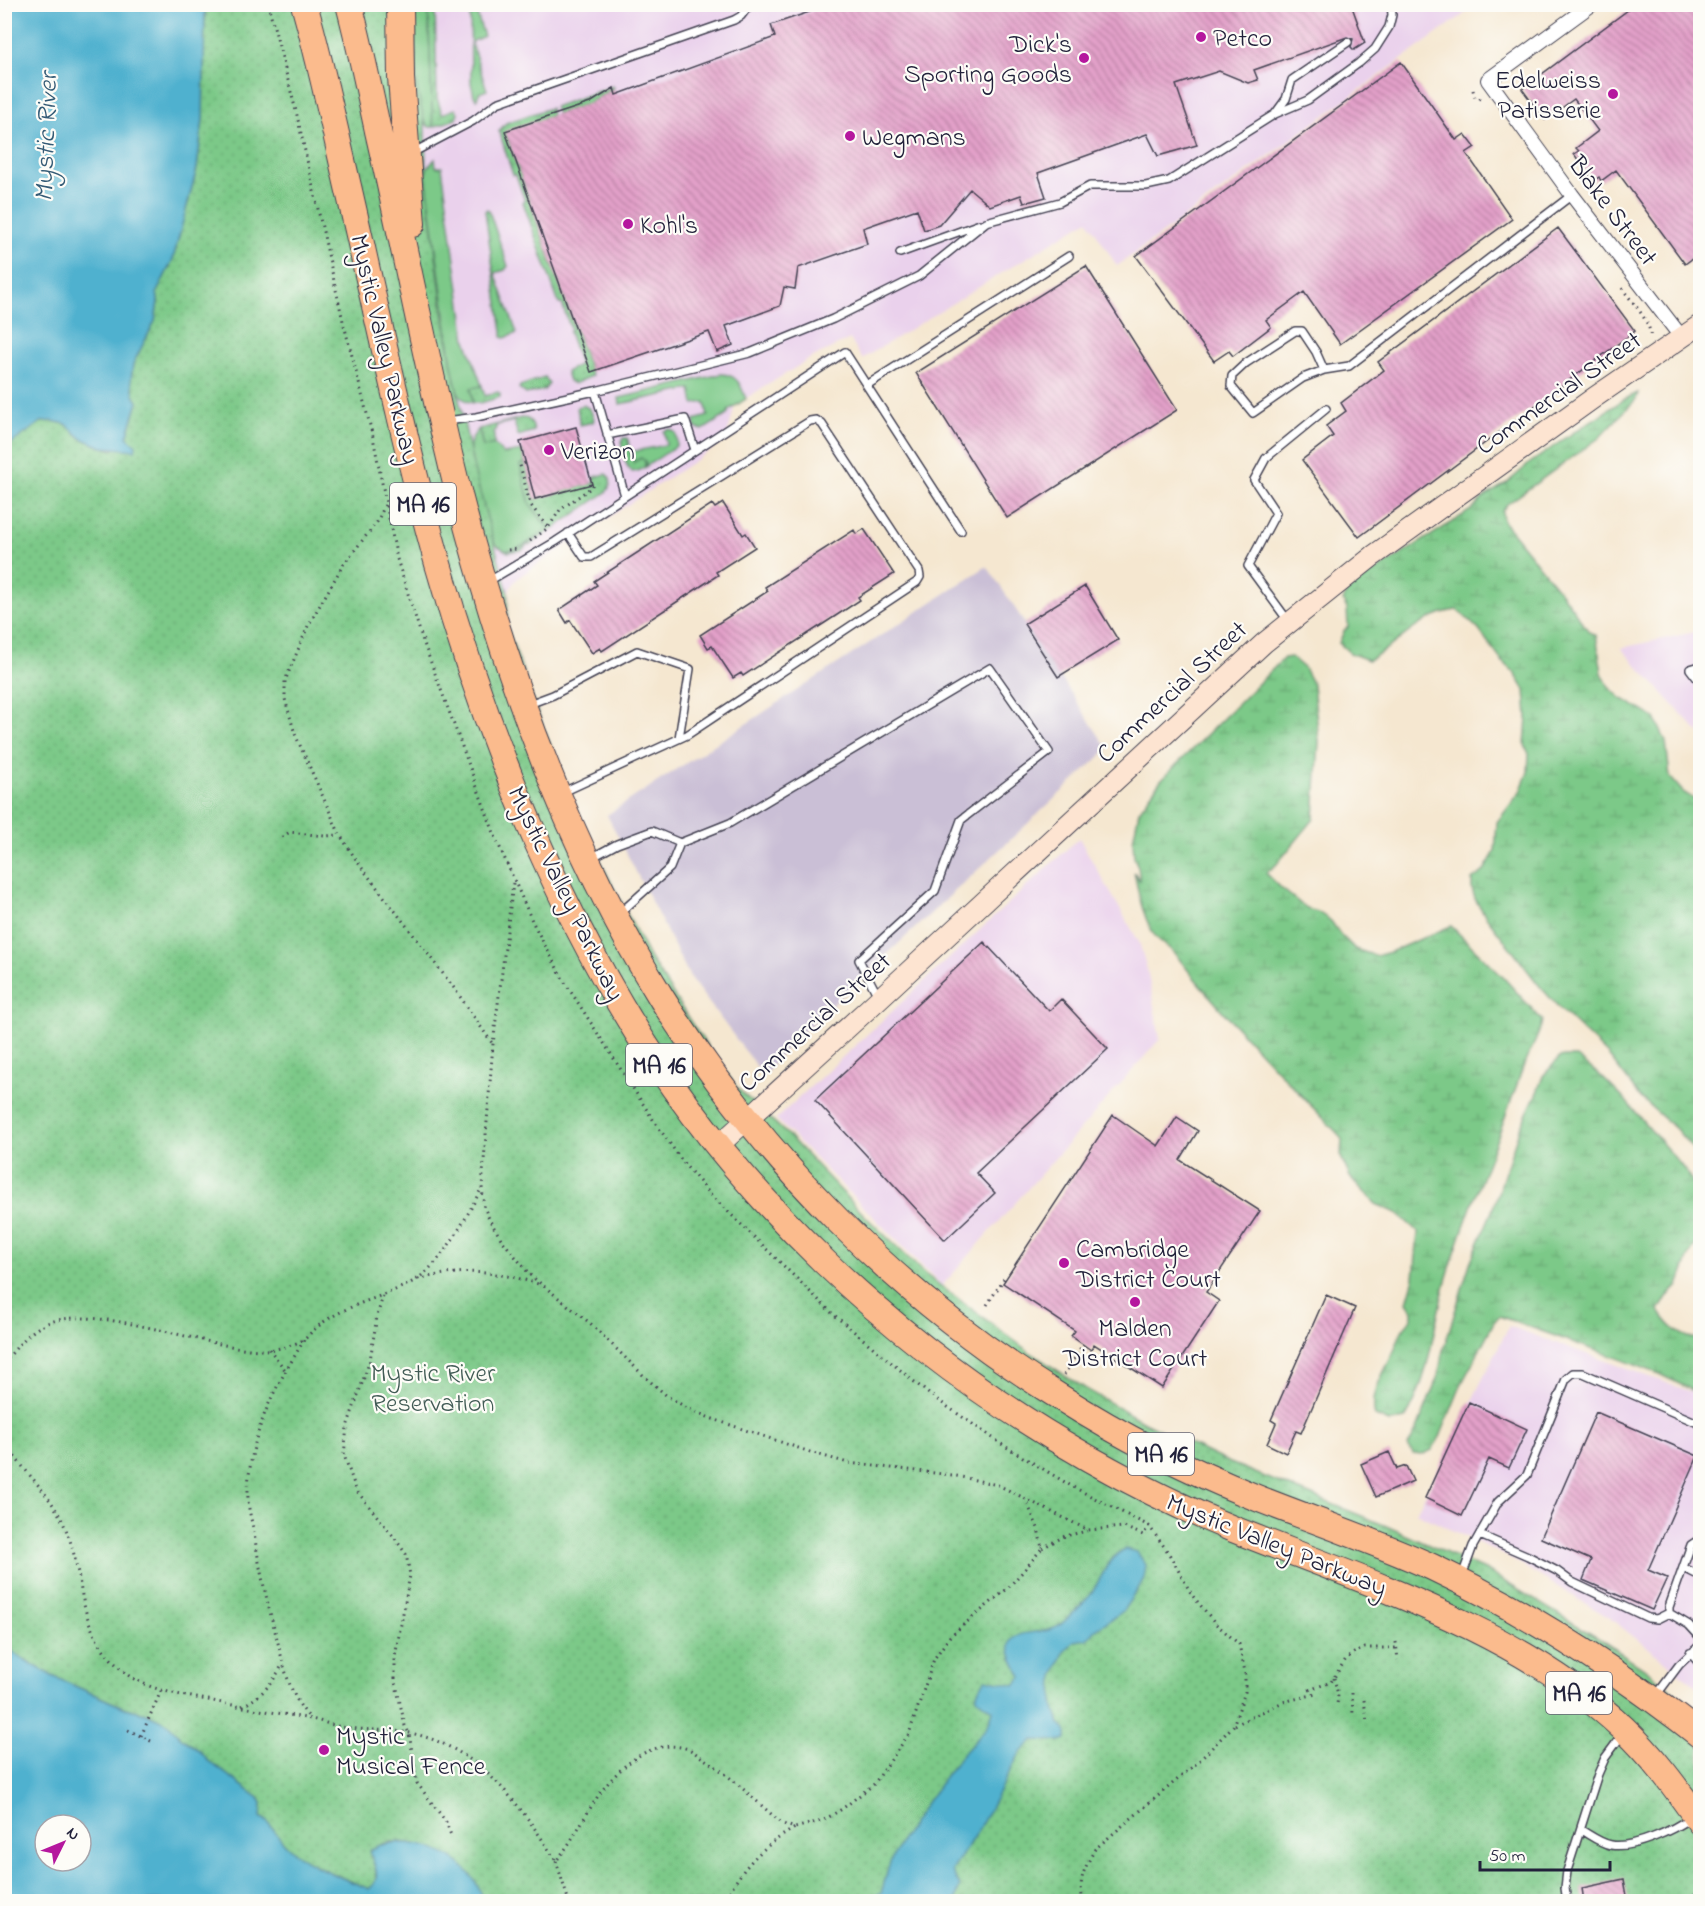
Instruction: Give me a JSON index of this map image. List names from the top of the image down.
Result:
{
  "streets": {
    "highway": ["Mystic Valley Parkway", "MA 16"],
    "street": ["Blake Street", "Commercial Street"]
  },
  "crossings": [
    ["Blake Street", "Commercial Street"],
    ["Mystic Valley Parkway", "Commercial Street"]
  ],
  "water": ["Mystic River"],
  "parks": ["Mystic River Reservation"],
  "places": [
    "Petco",
    "Dick's Sporting Goods",
    "Edelweiss Patisserie",
    "Wegmans",
    "Kohl's",
    "Verizon",
    "Cambridge District Court",
    "Malden District Court",
    "Mystic Musical Fence"
  ],
  "scale_bar": "50 m",
  "north": "top right"
}
